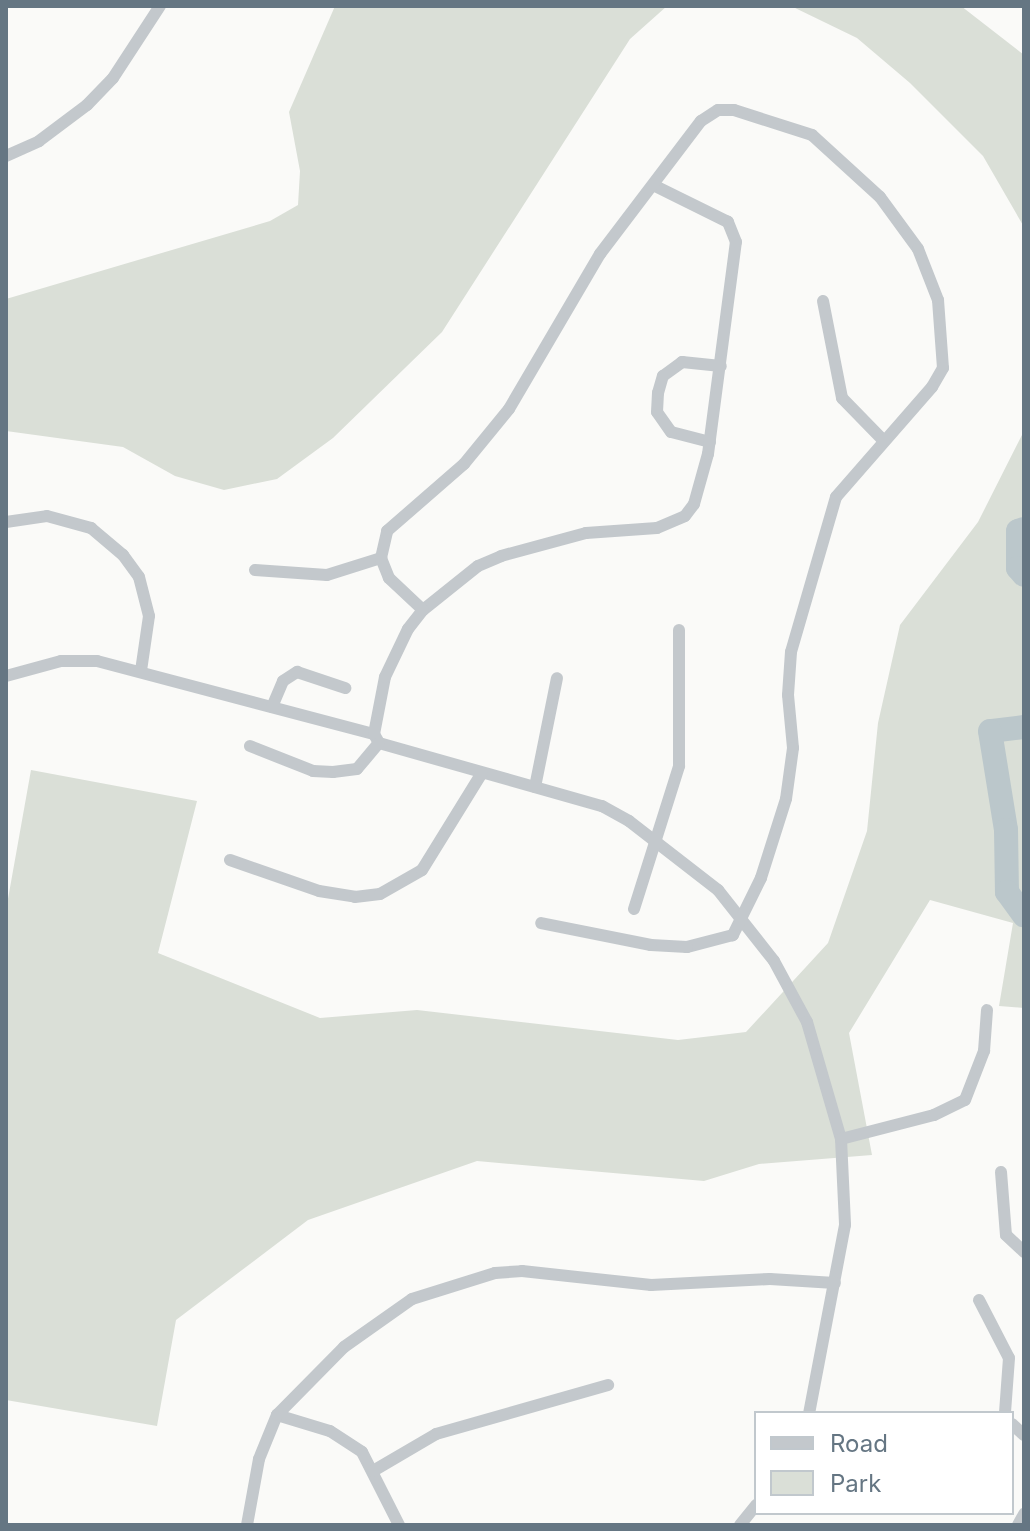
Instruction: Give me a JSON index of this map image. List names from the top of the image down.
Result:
{
  "legend": ["Road", "Park"]
}
